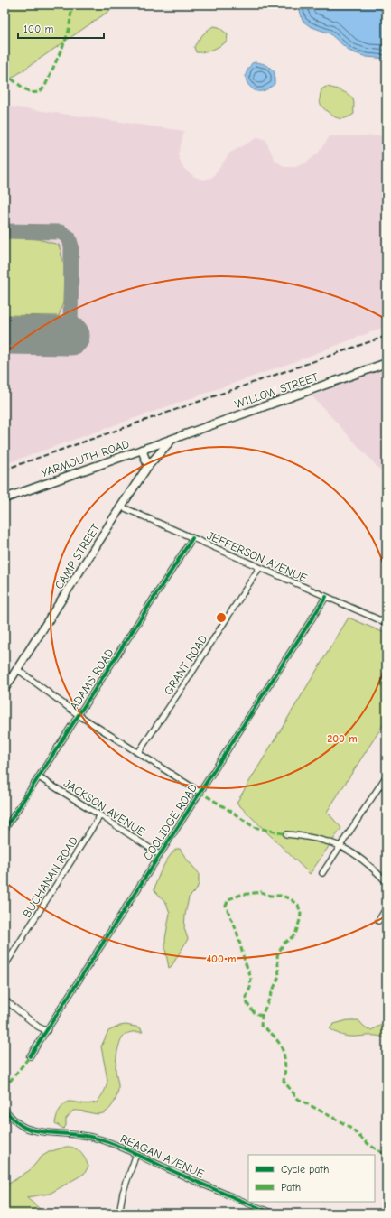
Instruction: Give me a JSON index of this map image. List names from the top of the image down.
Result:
{
  "streets": {
    "main road": ["WILLOW STREET", "YARMOUTH ROAD", "CAMP STREET"],
    "street": [
      "JEFFERSON AVENUE",
      "GRANT ROAD",
      "ADAMS ROAD",
      "JACKSON AVENUE",
      "COOLIDGE ROAD",
      "BUCHANAN ROAD",
      "REAGAN AVENUE"
    ]
  },
  "crossings": [
    ["WILLOW STREET", "YARMOUTH ROAD"],
    ["WILLOW STREET", "CAMP STREET"],
    ["YARMOUTH ROAD", "CAMP STREET"],
    ["CAMP STREET", "JEFFERSON AVENUE"],
    ["JEFFERSON AVENUE", "GRANT ROAD"],
    ["JEFFERSON AVENUE", "ADAMS ROAD"],
    ["JEFFERSON AVENUE", "COOLIDGE ROAD"],
    ["ADAMS ROAD", "JACKSON AVENUE"],
    ["JACKSON AVENUE", "COOLIDGE ROAD"],
    ["JACKSON AVENUE", "BUCHANAN ROAD"]
  ],
  "legend": ["Cycle path", "Path"],
  "scale_bar": "100 m",
  "rings": ["200 m", "400 m"]
}
